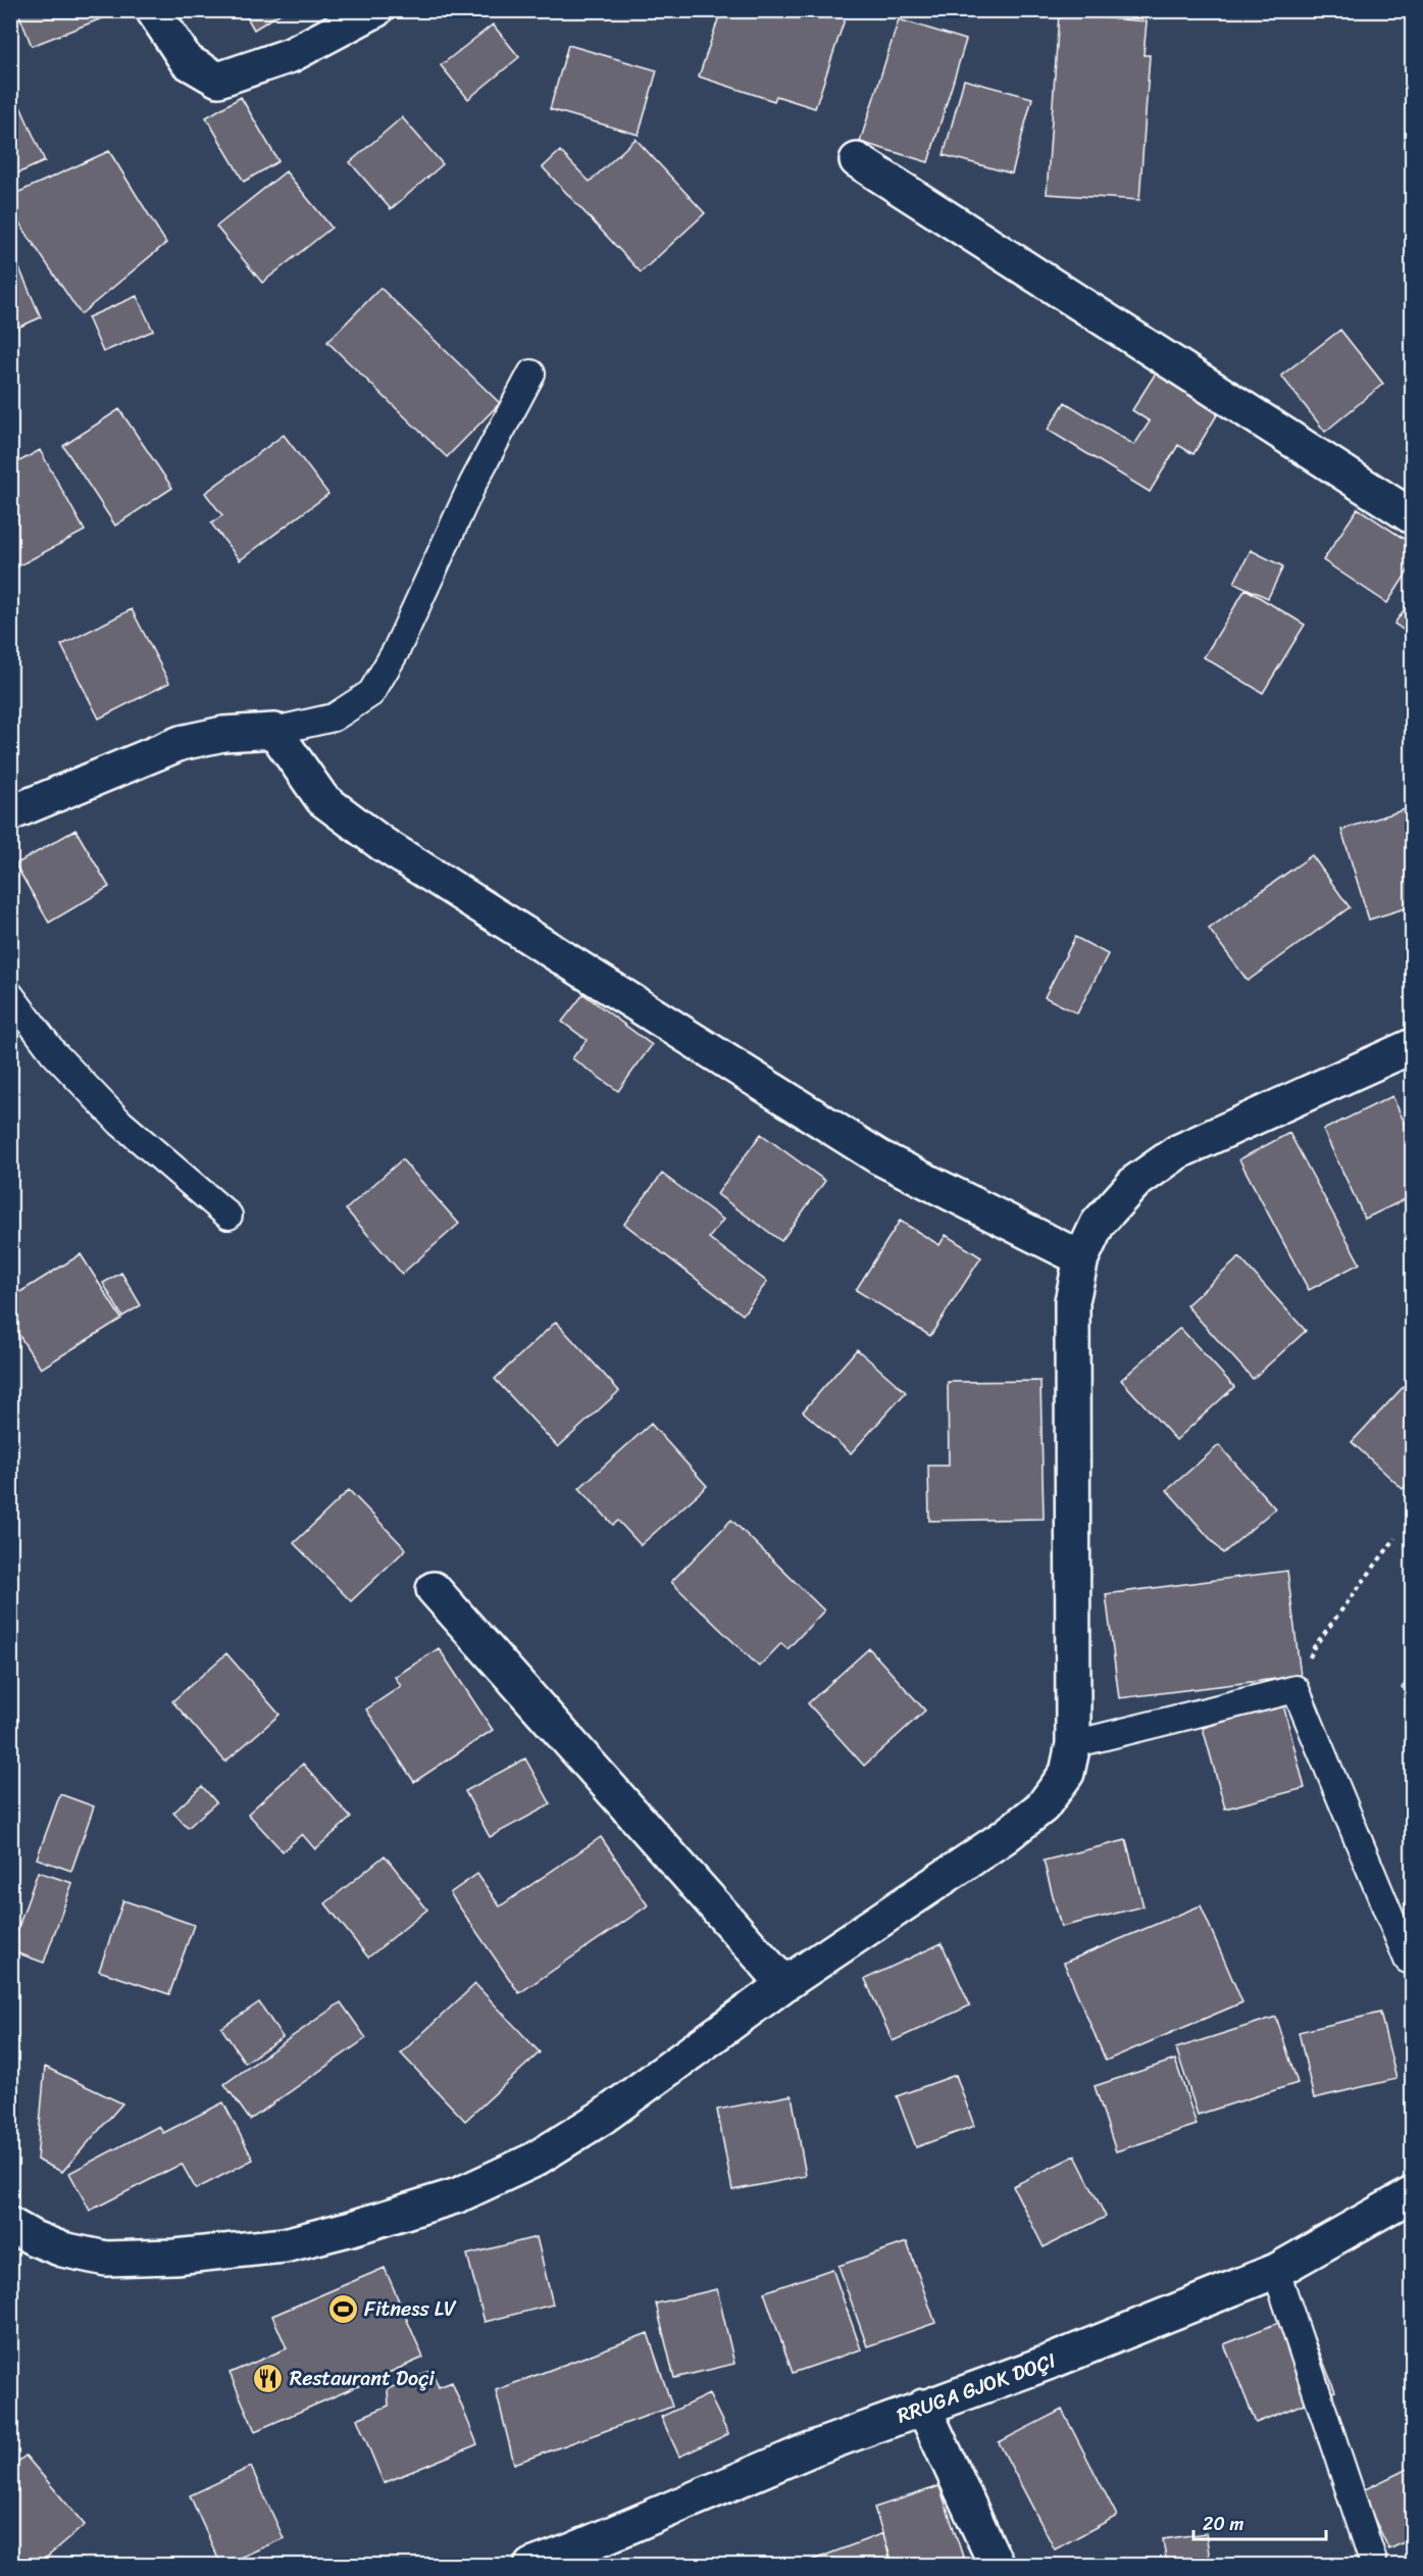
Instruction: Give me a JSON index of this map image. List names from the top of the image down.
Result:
{
  "streets": {
    "street": ["RRUGA GJOK DOÇI"]
  },
  "places": {
    "sports": ["Fitness LV"],
    "restaurant": ["Restaurant Doçi"]
  },
  "scale_bar": "20 m"
}
